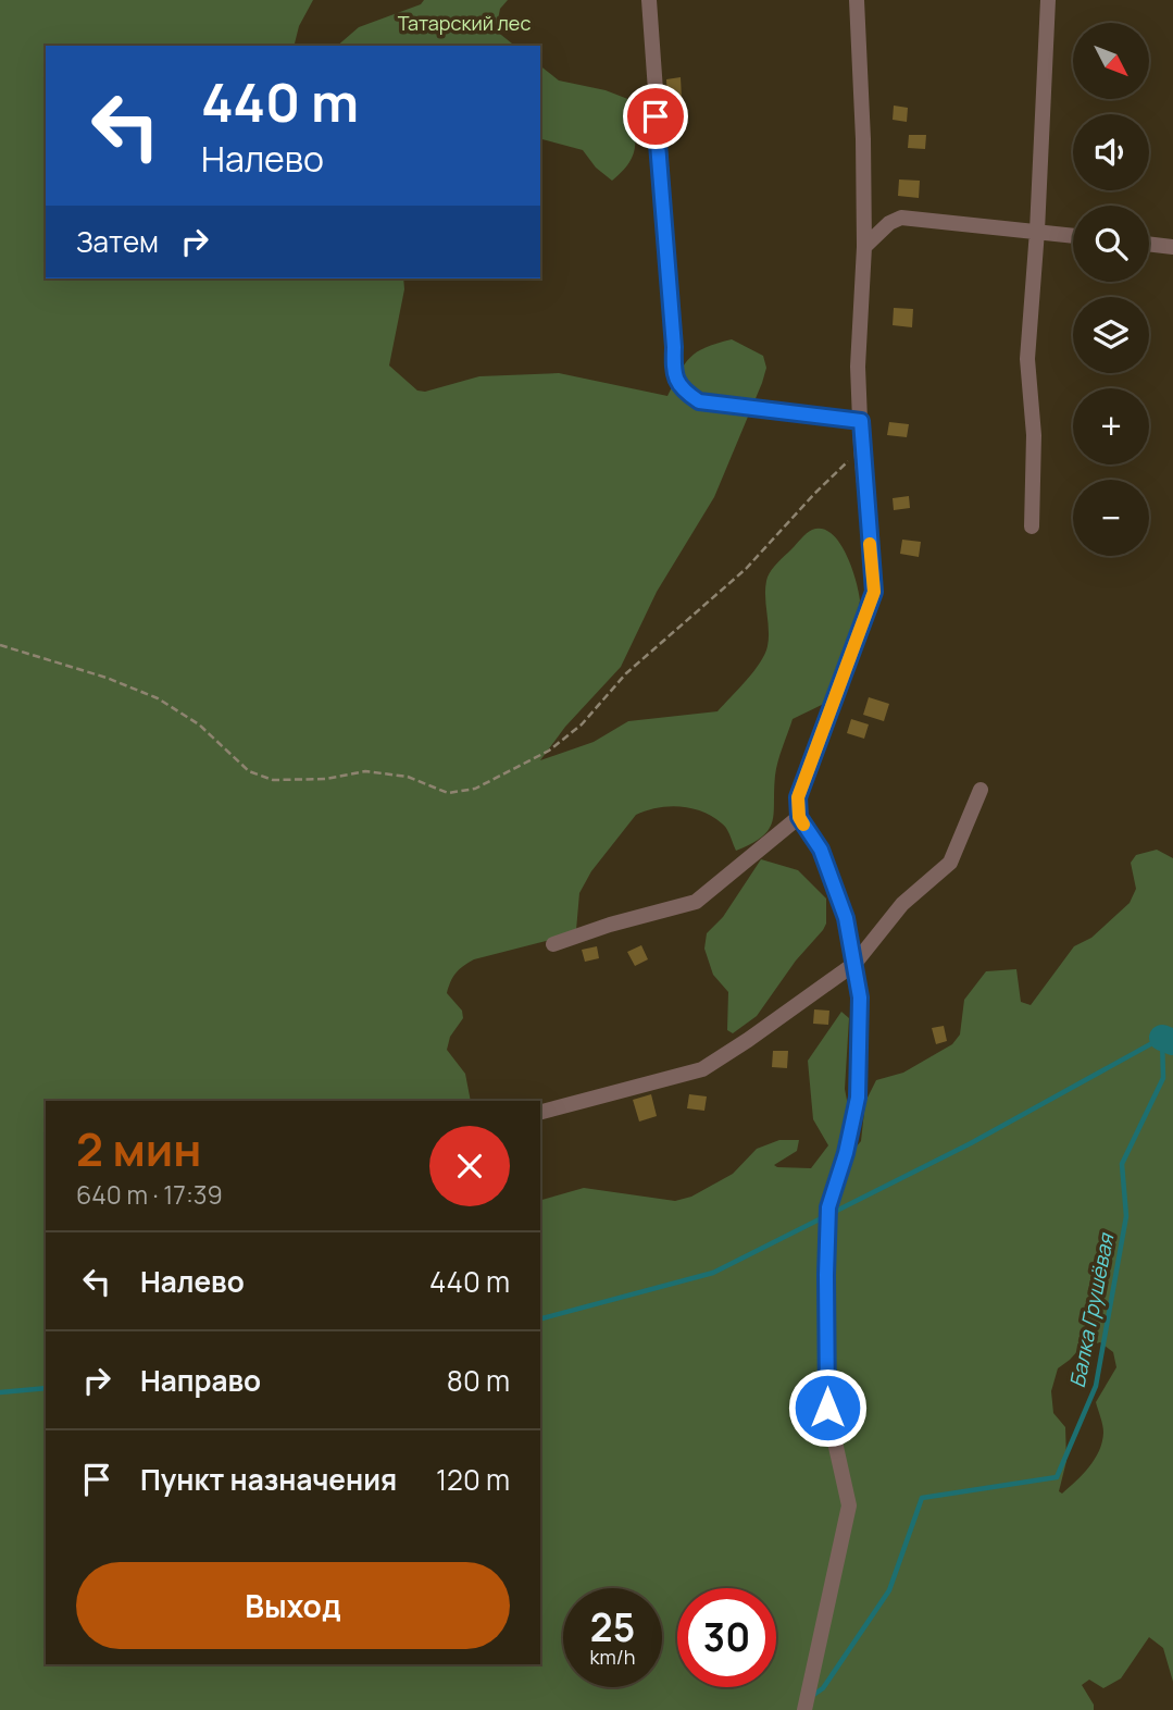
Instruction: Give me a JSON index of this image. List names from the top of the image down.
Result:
{
  "water": ["Балка Грушёвая"],
  "parks": ["Татарский лес"],
  "north": "bottom right",
  "page": {
    "map_buttons": ["+", "−"],
    "turn": ["440 m", "Налево"],
    "then": "Затем",
    "heading": ["2 мин", "640 m · 17:39"],
    "list": [
      {
        "name": "Налево",
        "value": "440 m"
      },
      {
        "name": "Направо",
        "value": "80 m"
      },
      {
        "name": "Пункт назначения",
        "value": "120 m"
      }
    ],
    "buttons": "Выход",
    "speed": "25 km/h",
    "limit": "30"
  }
}
